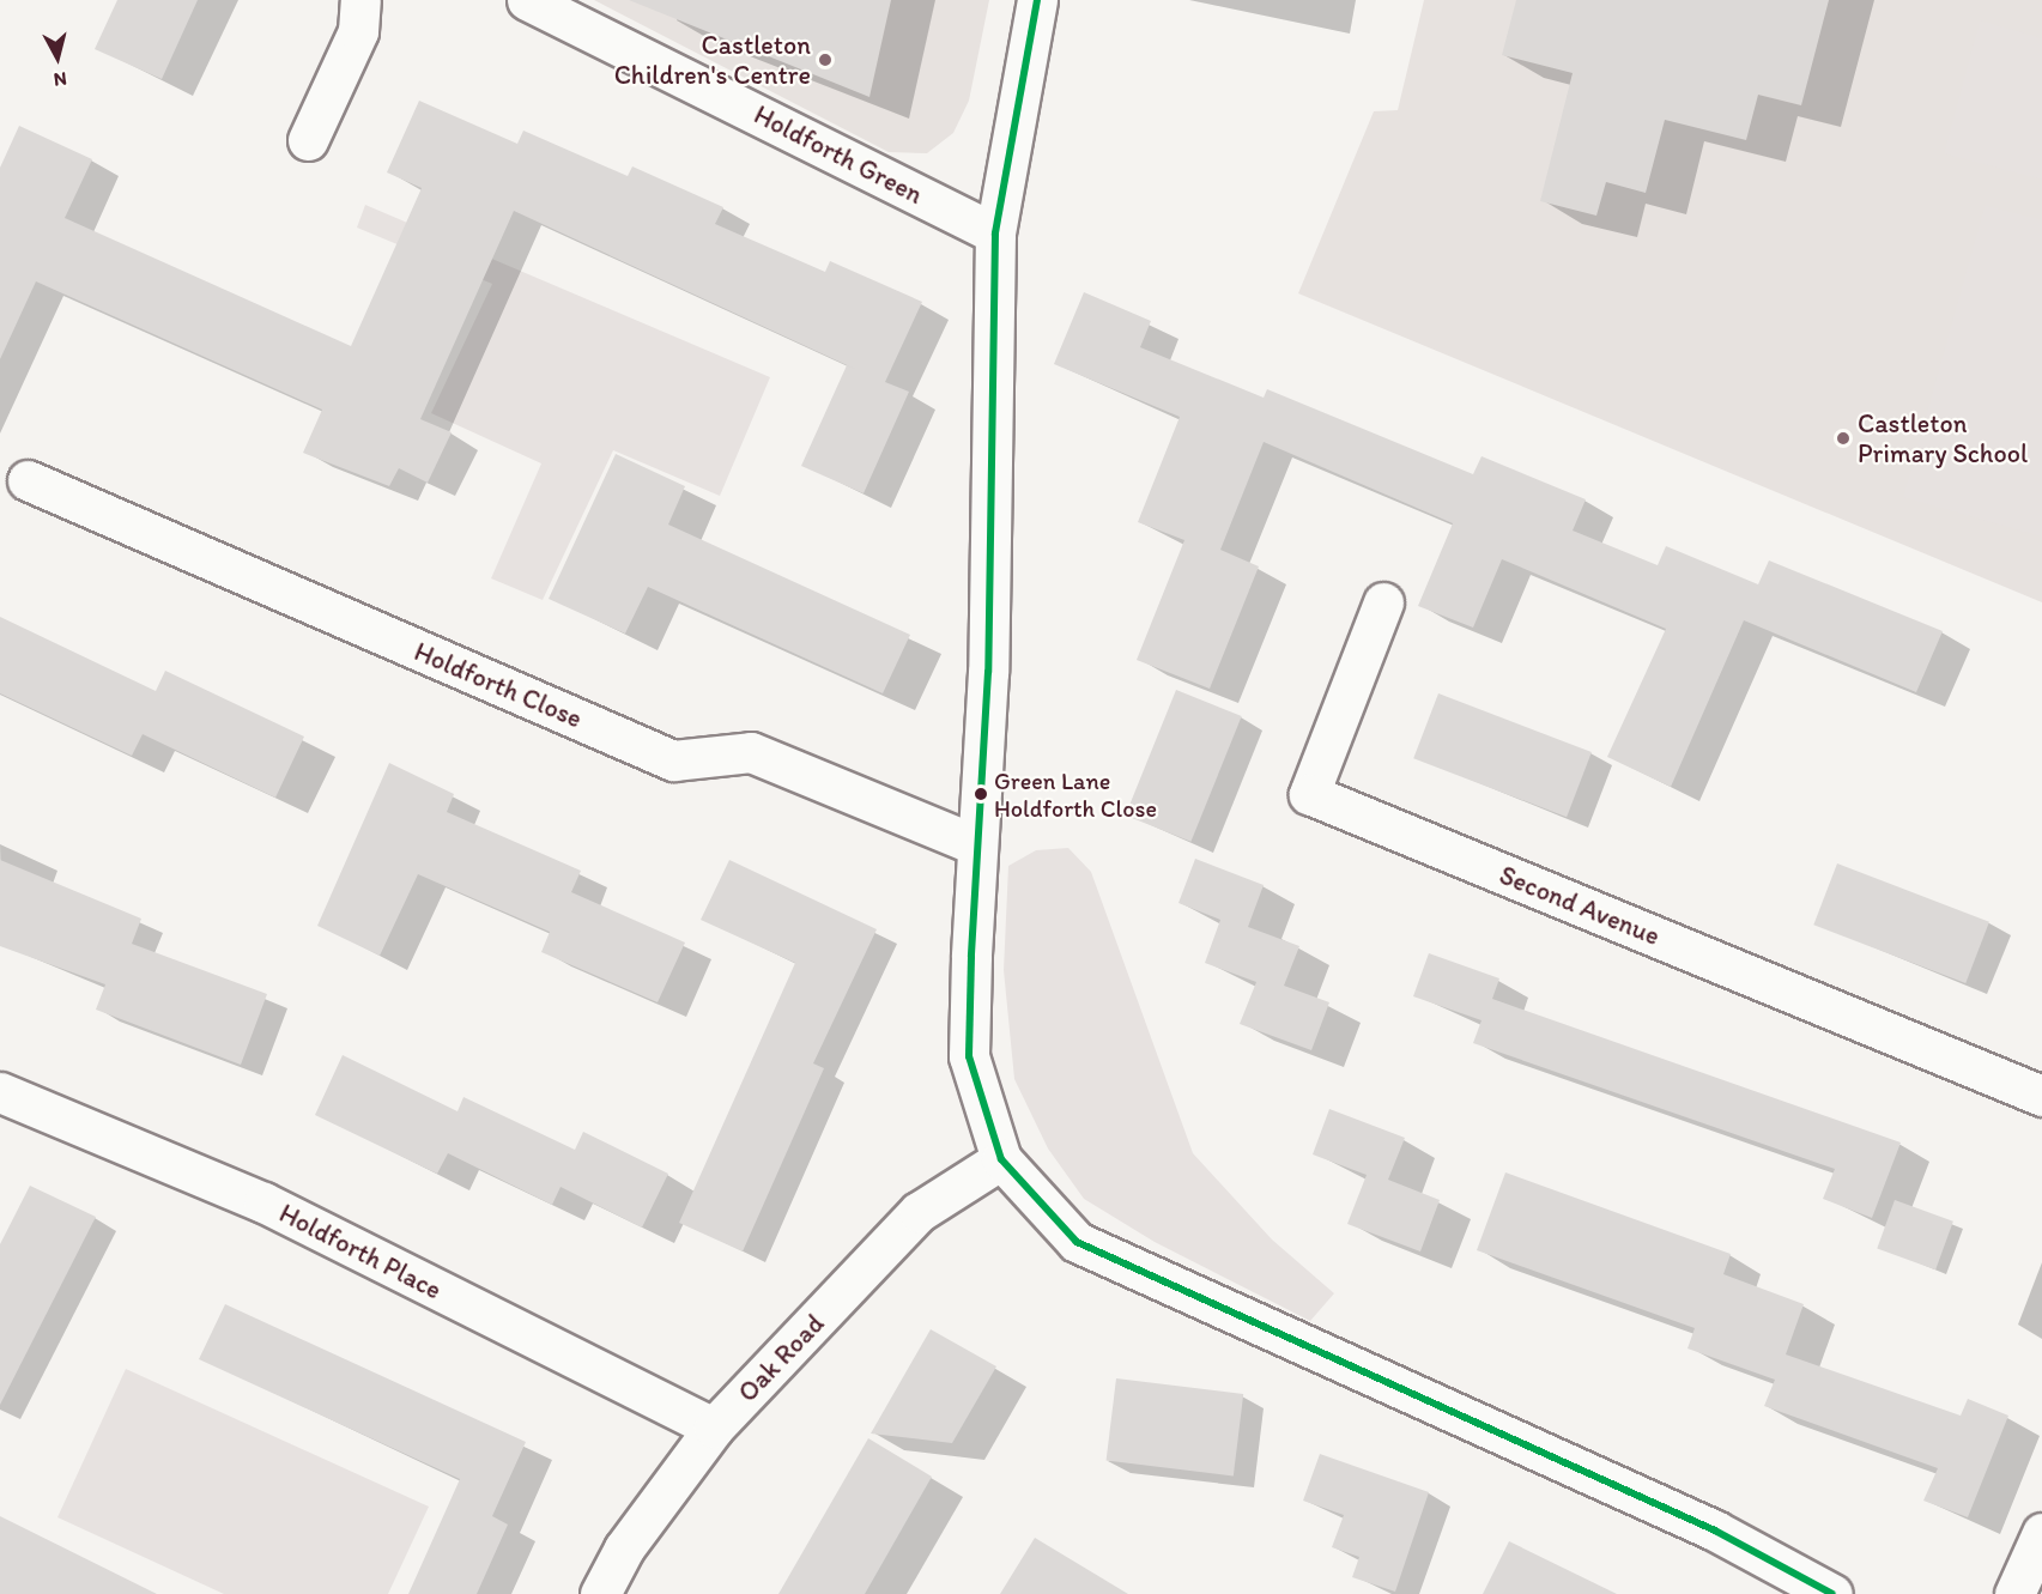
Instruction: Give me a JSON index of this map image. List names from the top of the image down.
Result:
{
  "streets": {
    "street": [
      "Holdforth Green",
      "Holdforth Close",
      "Second Avenue",
      "Holdforth Place",
      "Oak Road"
    ]
  },
  "crossings": [
    ["Holdforth Place", "Oak Road"]
  ],
  "places": ["Castleton Children's Centre", "Castleton Primary School", "Green Lane Holdforth Close"],
  "north": "bottom"
}
